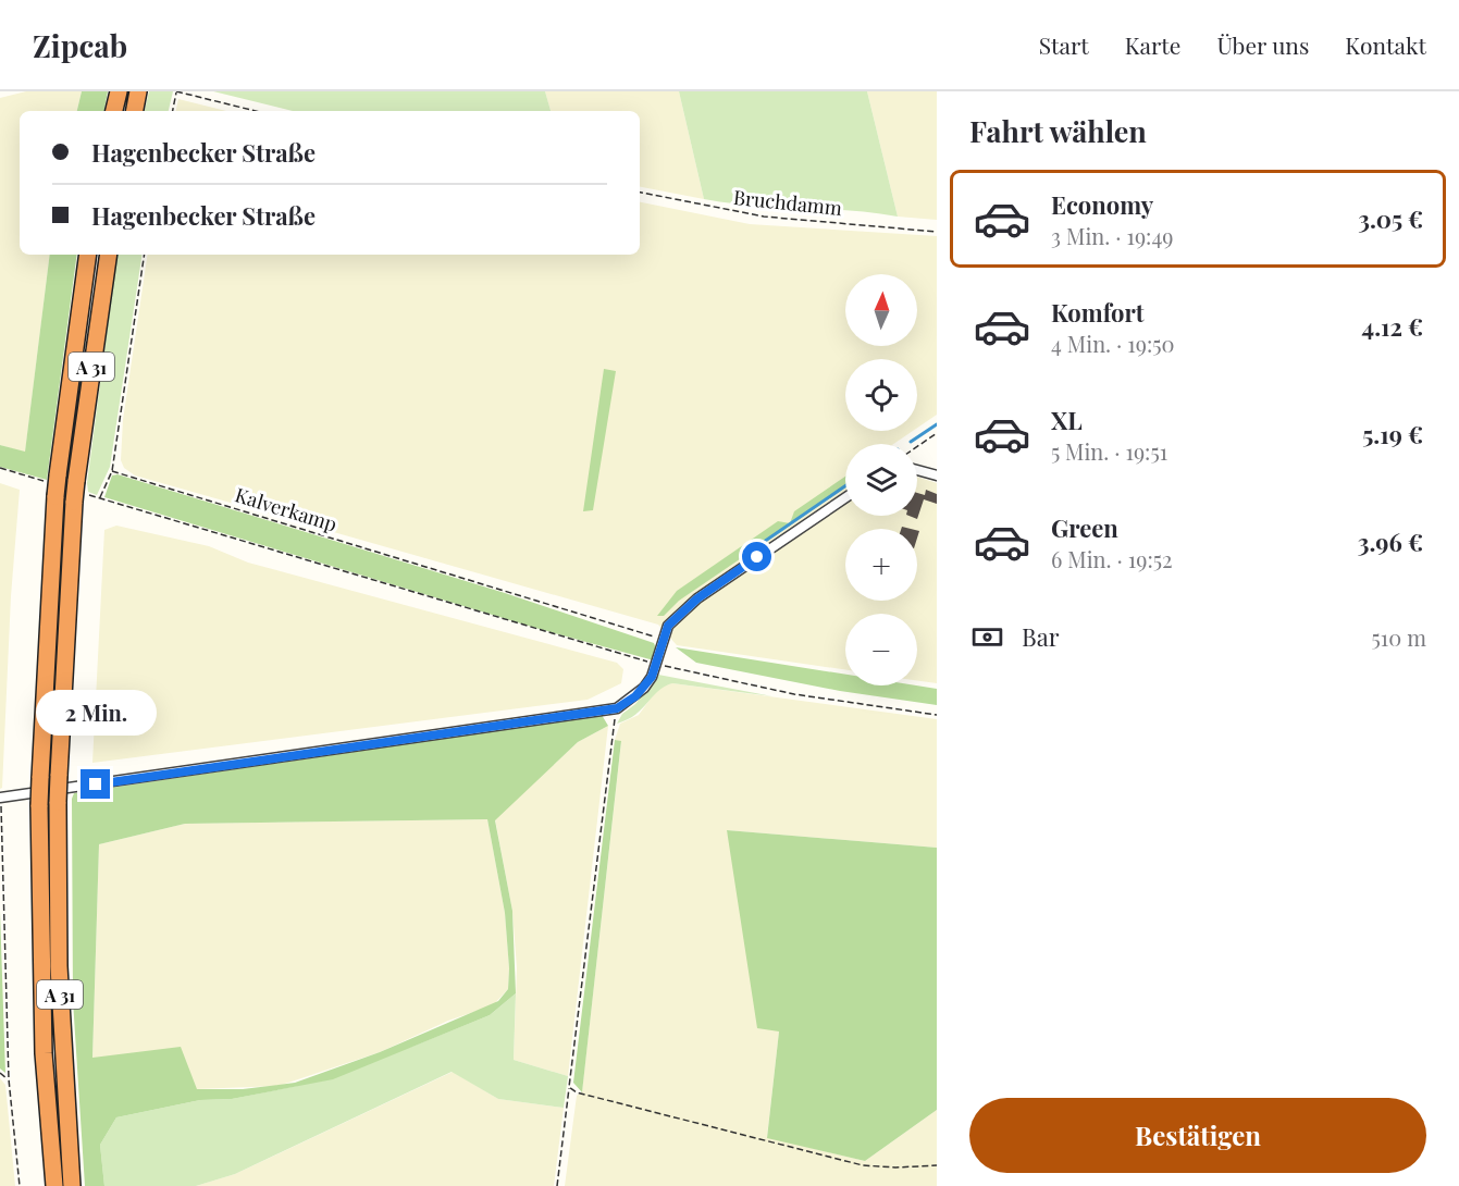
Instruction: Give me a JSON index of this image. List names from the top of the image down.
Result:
{
  "streets": {
    "highway": ["A 31"],
    "path": ["Bruchdamm", "Kalverkamp"]
  },
  "north": "top",
  "page": {
    "header": "Zipcab",
    "nav": [
      "Start",
      "Karte",
      "Über uns",
      "Kontakt"
    ],
    "heading": "Fahrt wählen",
    "banner": ["Hagenbecker Straße", "Hagenbecker Straße"],
    "list": [
      {
        "name": "Economy",
        "note": "3 Min. · 19:49",
        "value": "3.05 €"
      },
      {
        "name": "Komfort",
        "note": "4 Min. · 19:50",
        "value": "4.12 €"
      },
      {
        "name": "XL",
        "note": "5 Min. · 19:51",
        "value": "5.19 €"
      },
      {
        "name": "Green",
        "note": "6 Min. · 19:52",
        "value": "3.96 €"
      }
    ],
    "map_buttons": ["+", "−"],
    "pay": ["Bar", "510 m"],
    "bubble": "2 Min.",
    "buttons": "Bestätigen"
  }
}
